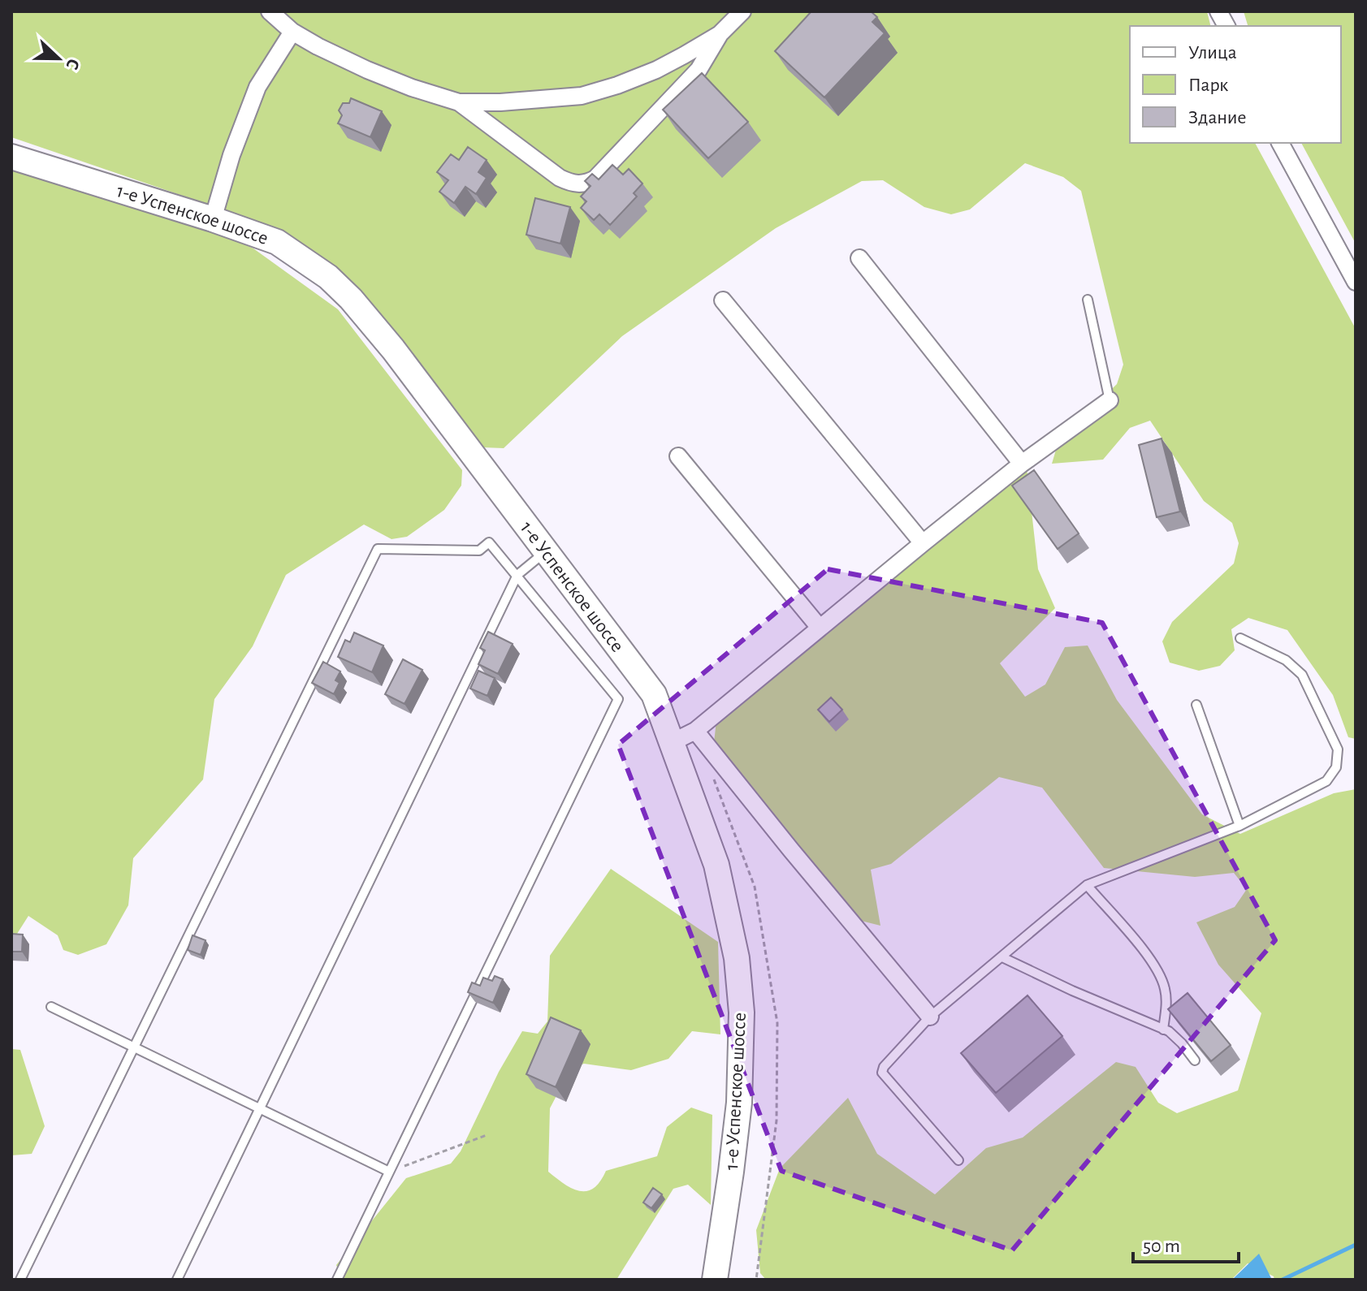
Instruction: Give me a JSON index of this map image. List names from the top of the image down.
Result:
{
  "streets": {
    "main road": ["1-е Успенское шоссе"]
  },
  "legend": ["Улица", "Парк", "Здание"],
  "scale_bar": "50 m",
  "north": "right"
}
